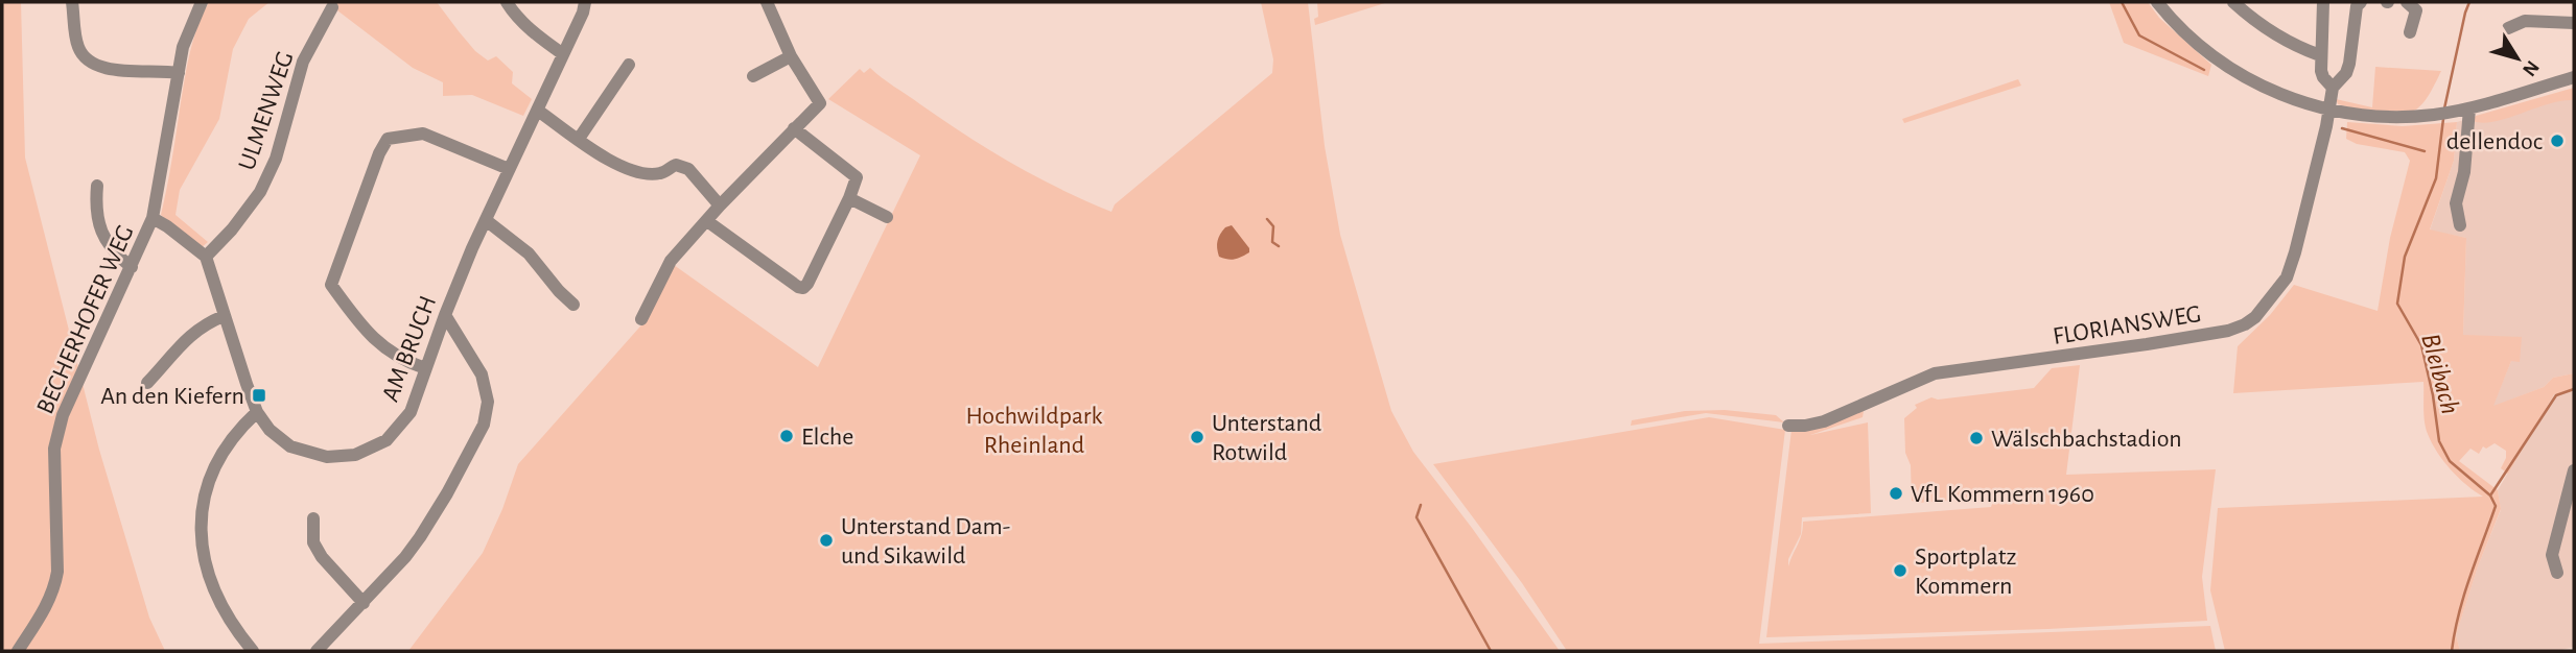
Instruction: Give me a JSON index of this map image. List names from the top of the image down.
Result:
{
  "streets": {
    "street": [
      "ULMENWEG",
      "BECHERHOFER WEG",
      "FLORIANSWEG",
      "AM BRUCH"
    ]
  },
  "crossings": [
    ["ULMENWEG", "AM BRUCH"]
  ],
  "water": ["Bleibach"],
  "parks": ["Hochwildpark Rheinland"],
  "places": {
    "other": [
      "dellendoc",
      "Elche",
      "Unterstand Rotwild",
      "Wälschbachstadion",
      "VfL Kommern 1960",
      "Unterstand Dam- und Sikawild",
      "Sportplatz Kommern"
    ],
    "transit": ["An den Kiefern"]
  },
  "north": "bottom right"
}
